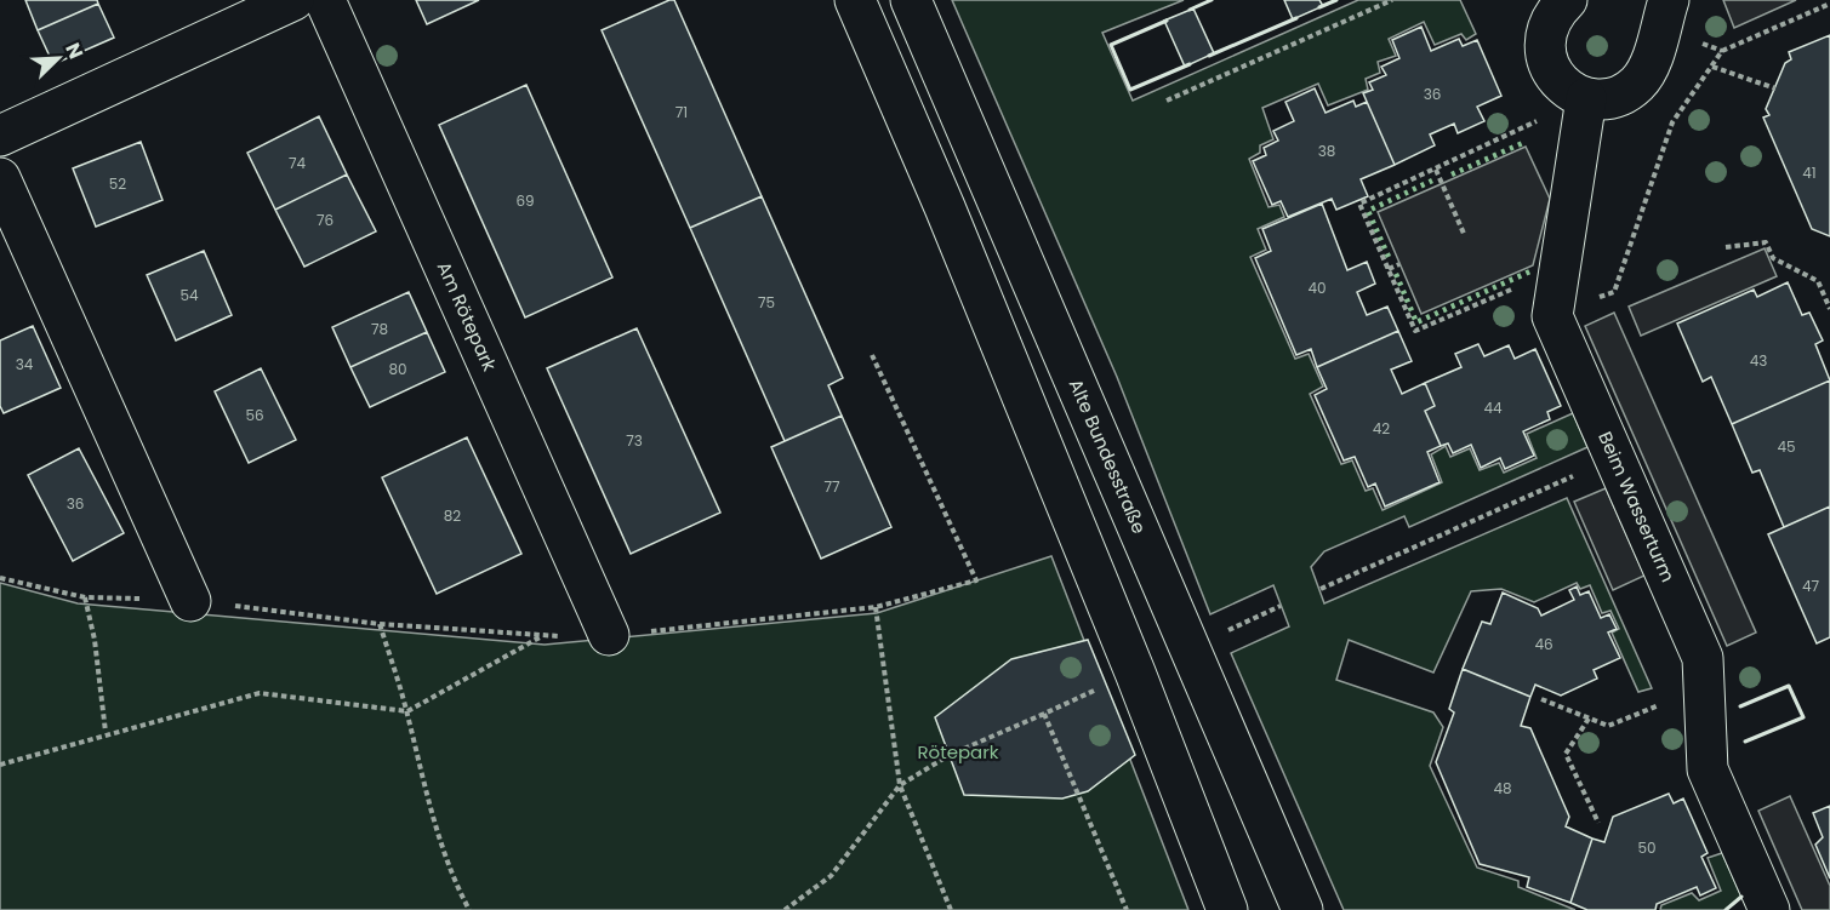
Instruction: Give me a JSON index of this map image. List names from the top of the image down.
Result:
{
  "streets": {
    "street": ["Am Rötepark", "Alte Bundesstraße", "Beim Wasserturm"]
  },
  "parks": ["Rötepark"],
  "house_numbers": [
    "36",
    "71",
    "38",
    "74",
    "41",
    "52",
    "69",
    "76",
    "40",
    "54",
    "75",
    "78",
    "43",
    "34",
    "80",
    "44",
    "56",
    "42",
    "73",
    "45",
    "77",
    "36",
    "82",
    "47",
    "46",
    "48",
    "50"
  ],
  "north": "top right"
}
